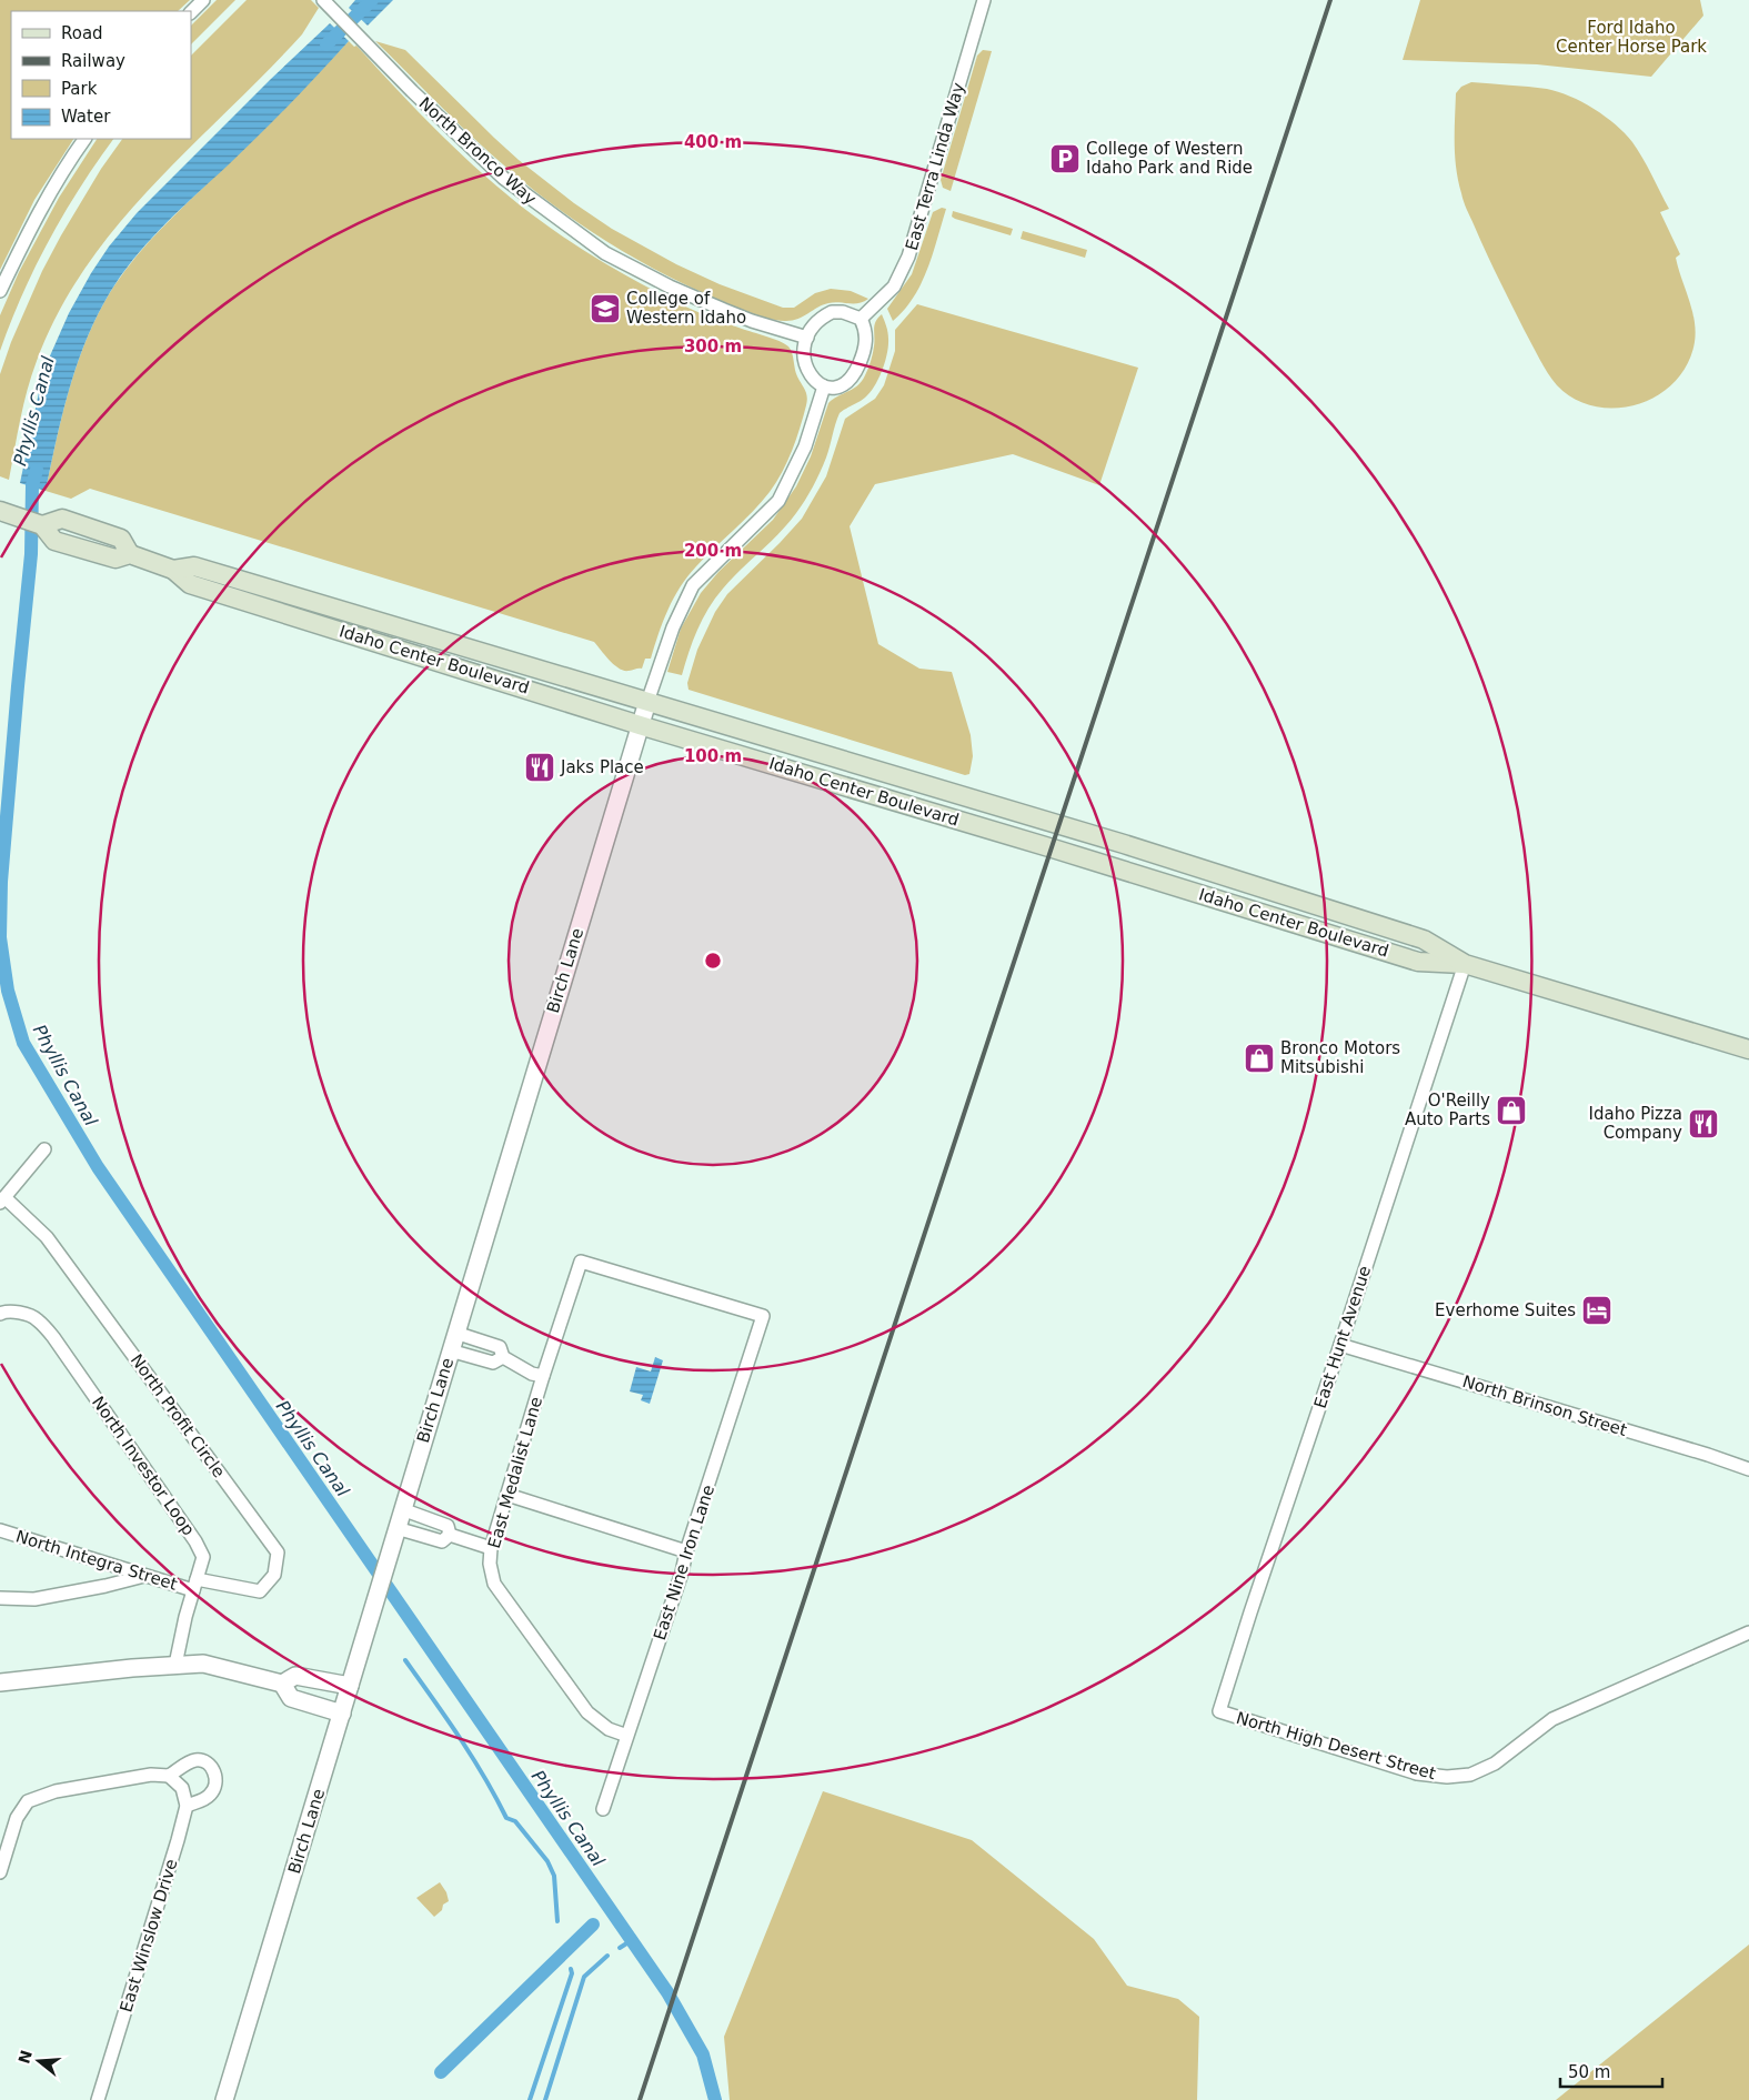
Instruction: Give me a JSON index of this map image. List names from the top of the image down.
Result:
{
  "streets": {
    "main road": ["Idaho Center Boulevard"],
    "street": [
      "North Bronco Way",
      "East Terra Linda Way",
      "Birch Lane",
      "East Hunt Avenue",
      "North Brinson Street",
      "North Profit Circle",
      "North Investor Loop",
      "East Medalist Lane",
      "North Integra Street",
      "East Nine Iron Lane",
      "North High Desert Street",
      "East Winslow Drive"
    ]
  },
  "crossings": [
    ["North Bronco Way", "East Terra Linda Way"],
    ["Idaho Center Boulevard", "Birch Lane"],
    ["Idaho Center Boulevard", "East Hunt Avenue"],
    ["East Hunt Avenue", "North Brinson Street"],
    ["East Hunt Avenue", "North High Desert Street"],
    ["North Profit Circle", "North Investor Loop"],
    ["North Profit Circle", "North Integra Street"],
    ["North Investor Loop", "North Integra Street"],
    ["East Medalist Lane", "East Nine Iron Lane"]
  ],
  "water": ["Phyllis Canal"],
  "parks": ["Ford Idaho Center Horse Park"],
  "places": {
    "parking": ["College of Western Idaho Park and Ride"],
    "school or university": ["College of Western Idaho"],
    "restaurant": ["Jaks Place", "Idaho Pizza Company"],
    "shop": ["Bronco Motors Mitsubishi", "O'Reilly Auto Parts"],
    "hotel": ["Everhome Suites"]
  },
  "legend": [
    "Road",
    "Railway",
    "Park",
    "Water"
  ],
  "scale_bar": "50 m",
  "north": "left",
  "rings": [
    "400 m",
    "300 m",
    "200 m",
    "100 m"
  ]
}
